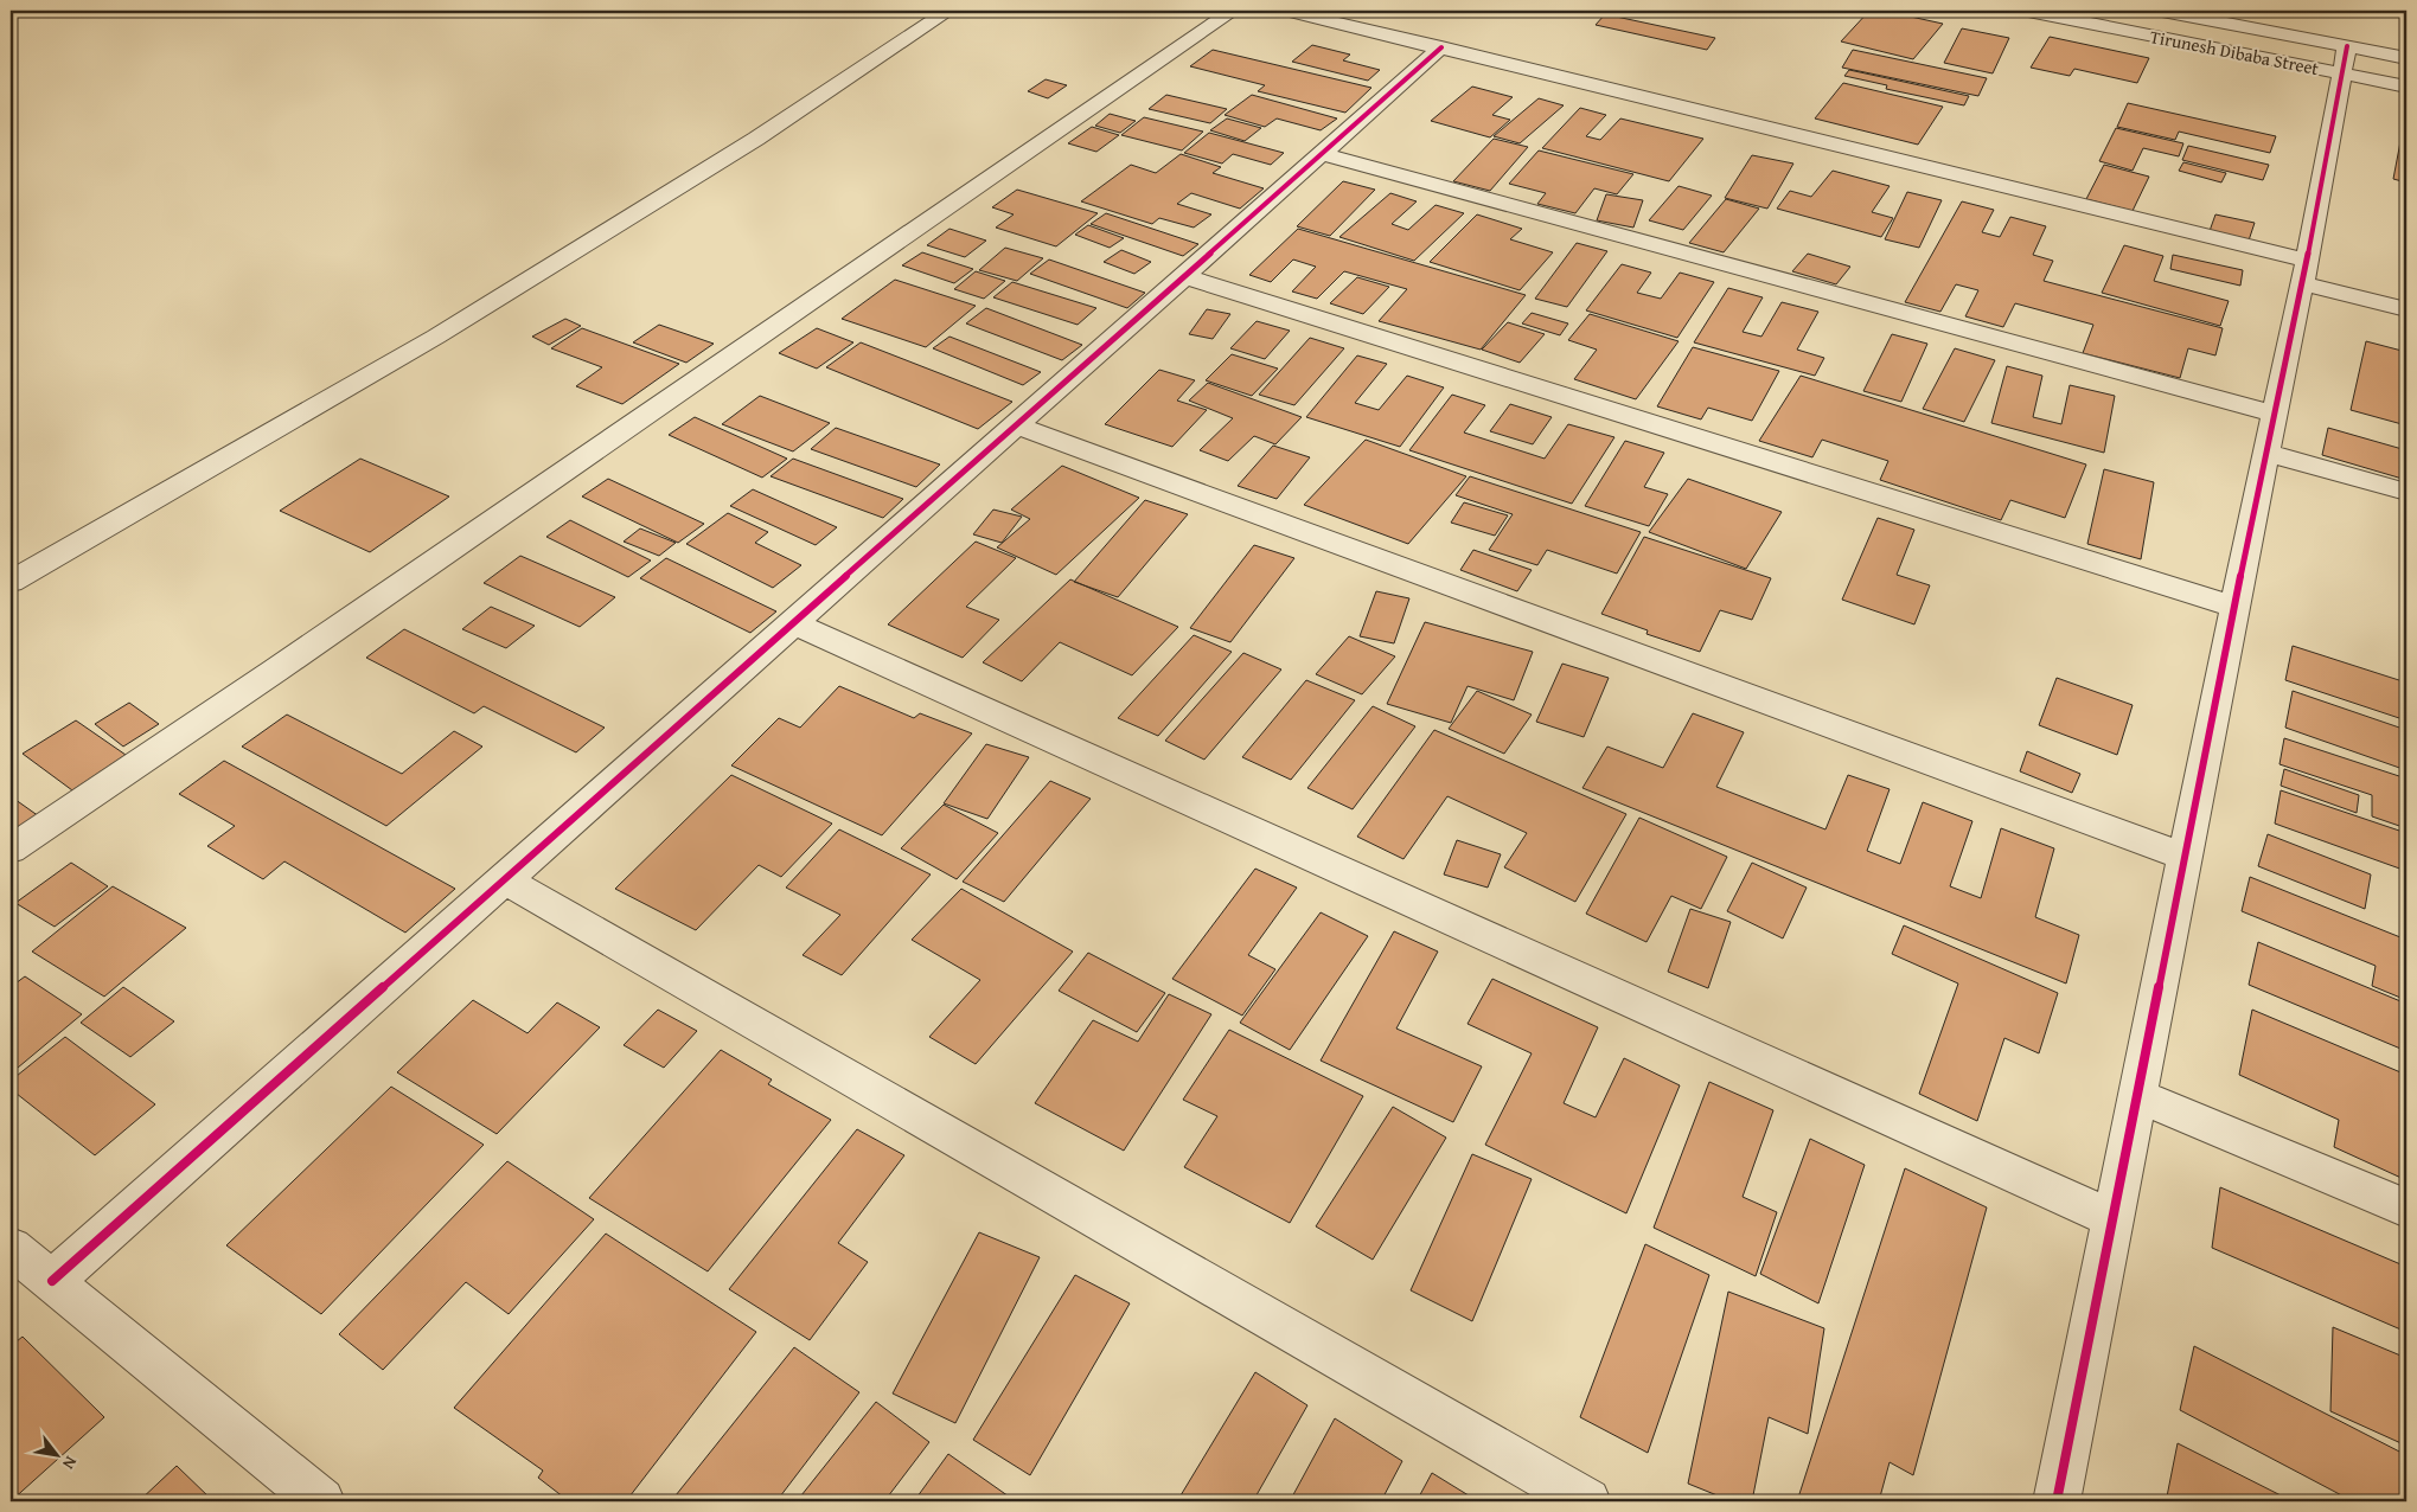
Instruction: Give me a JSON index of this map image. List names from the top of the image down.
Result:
{
  "streets": {
    "street": ["Tirunesh Dibaba Street"]
  },
  "north": "bottom right"
}
